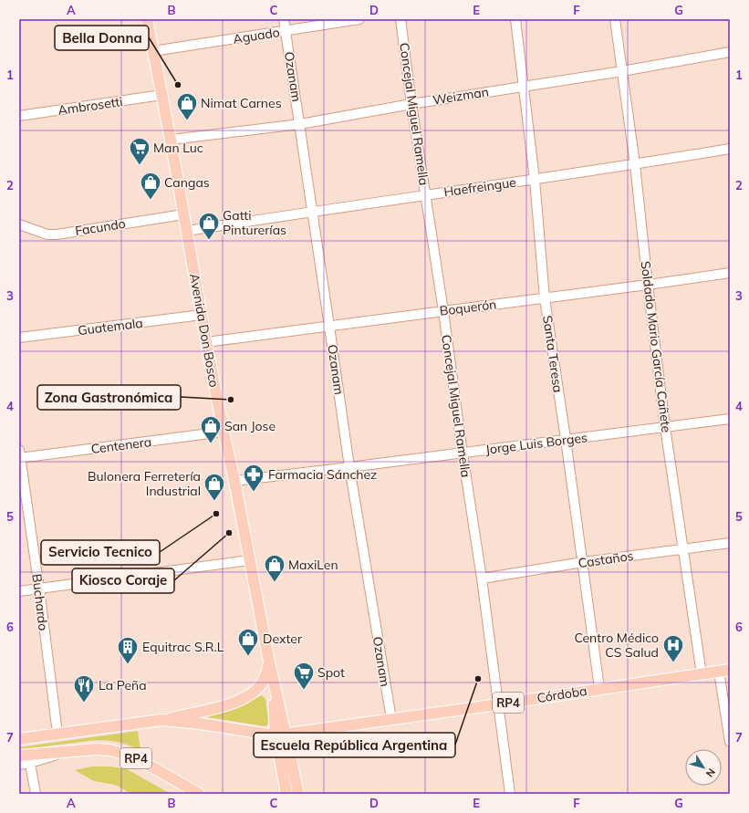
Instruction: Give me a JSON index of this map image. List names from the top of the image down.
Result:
{
  "streets": {
    "main road": ["Avenida Don Bosco", "Córdoba", "RP4"],
    "street": [
      "Aguado",
      "Ozanam",
      "Weizman",
      "Ambrosetti",
      "Concejal Miguel Ramella",
      "Haefreingue",
      "Facundo",
      "Boquerón",
      "Guatemala",
      "Soldado Mario García Cañete",
      "Santa Teresa",
      "Jorge Luis Borges",
      "Centenera",
      "Castaños",
      "Buchardo"
    ]
  },
  "crossings": [
    ["Aguado", "Ozanam"],
    ["Aguado", "Avenida Don Bosco"],
    ["Ozanam", "Weizman"],
    ["Ozanam", "Haefreingue"],
    ["Ozanam", "Boquerón"],
    ["Ozanam", "Jorge Luis Borges"],
    ["Ozanam", "Córdoba"],
    ["Weizman", "Concejal Miguel Ramella"],
    ["Weizman", "Avenida Don Bosco"],
    ["Weizman", "Soldado Mario García Cañete"],
    ["Weizman", "Santa Teresa"],
    ["Ambrosetti", "Avenida Don Bosco"],
    ["Concejal Miguel Ramella", "Haefreingue"],
    ["Concejal Miguel Ramella", "Boquerón"],
    ["Concejal Miguel Ramella", "Jorge Luis Borges"],
    ["Concejal Miguel Ramella", "Castaños"],
    ["Concejal Miguel Ramella", "Córdoba"],
    ["Haefreingue", "Avenida Don Bosco"],
    ["Haefreingue", "Soldado Mario García Cañete"],
    ["Haefreingue", "Santa Teresa"],
    ["Facundo", "Avenida Don Bosco"],
    ["Boquerón", "Avenida Don Bosco"],
    ["Boquerón", "Soldado Mario García Cañete"],
    ["Boquerón", "Santa Teresa"],
    ["Guatemala", "Avenida Don Bosco"],
    ["Avenida Don Bosco", "Jorge Luis Borges"],
    ["Avenida Don Bosco", "Centenera"],
    ["Avenida Don Bosco", "Córdoba"],
    ["Avenida Don Bosco", "RP4"],
    ["Soldado Mario García Cañete", "Jorge Luis Borges"],
    ["Soldado Mario García Cañete", "Castaños"],
    ["Soldado Mario García Cañete", "Córdoba"],
    ["Santa Teresa", "Jorge Luis Borges"],
    ["Santa Teresa", "Castaños"],
    ["Santa Teresa", "Córdoba"],
    ["Centenera", "Buchardo"],
    ["Buchardo", "RP4"],
    ["Córdoba", "RP4"]
  ],
  "places": {
    "other": [
      "Bella Donna",
      "Zona Gastronómica",
      "Servicio Tecnico",
      "Kiosco Coraje",
      "Escuela República Argentina"
    ],
    "shop": [
      "Nimat Carnes",
      "Cangas",
      "Gatti Pinturerías",
      "San Jose",
      "Bulonera Ferretería Industrial",
      "MaxiLen",
      "Dexter"
    ],
    "supermarket": ["Man Luc", "Spot"],
    "pharmacy": ["Farmacia Sánchez"],
    "hospital": ["Centro Médico CS Salud"],
    "building": ["Equitrac S.R.L"],
    "restaurant": ["La Peña"]
  },
  "north": "bottom right",
  "grid": {
    "columns": [
      "A",
      "B",
      "C",
      "D",
      "E",
      "F",
      "G"
    ],
    "rows": [
      "1",
      "2",
      "3",
      "4",
      "5",
      "6",
      "7"
    ]
  }
}
